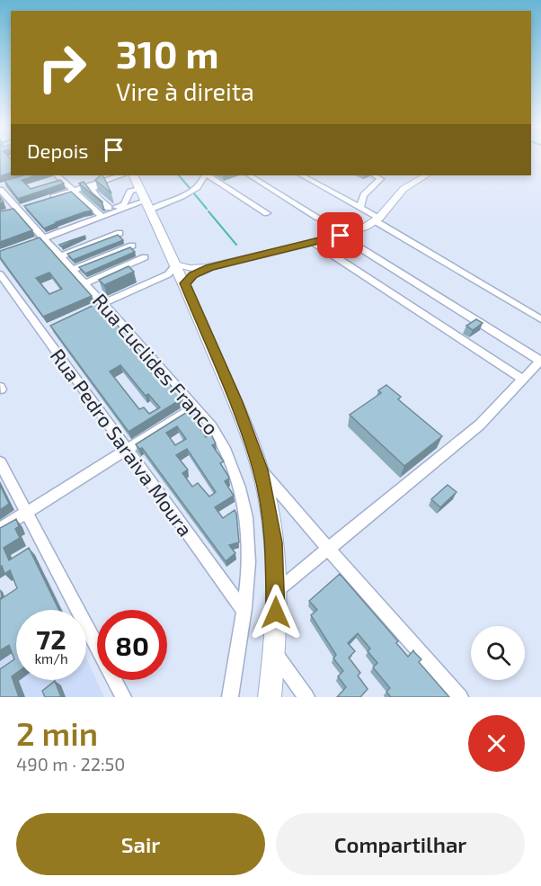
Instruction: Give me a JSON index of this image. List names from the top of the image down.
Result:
{
  "streets": {
    "street": ["Rua Euclides Franco", "Rua Pedro Saraiva Moura"]
  },
  "crossings": [
    ["Rua Euclides Franco", "Rua Pedro Saraiva Moura"]
  ],
  "page": {
    "turn": ["310 m", "Vire à direita"],
    "then": "Depois",
    "speed": "72 km/h",
    "limit": "80",
    "heading": ["2 min", "490 m · 22:50"],
    "buttons": ["Sair", "Compartilhar"]
  }
}
